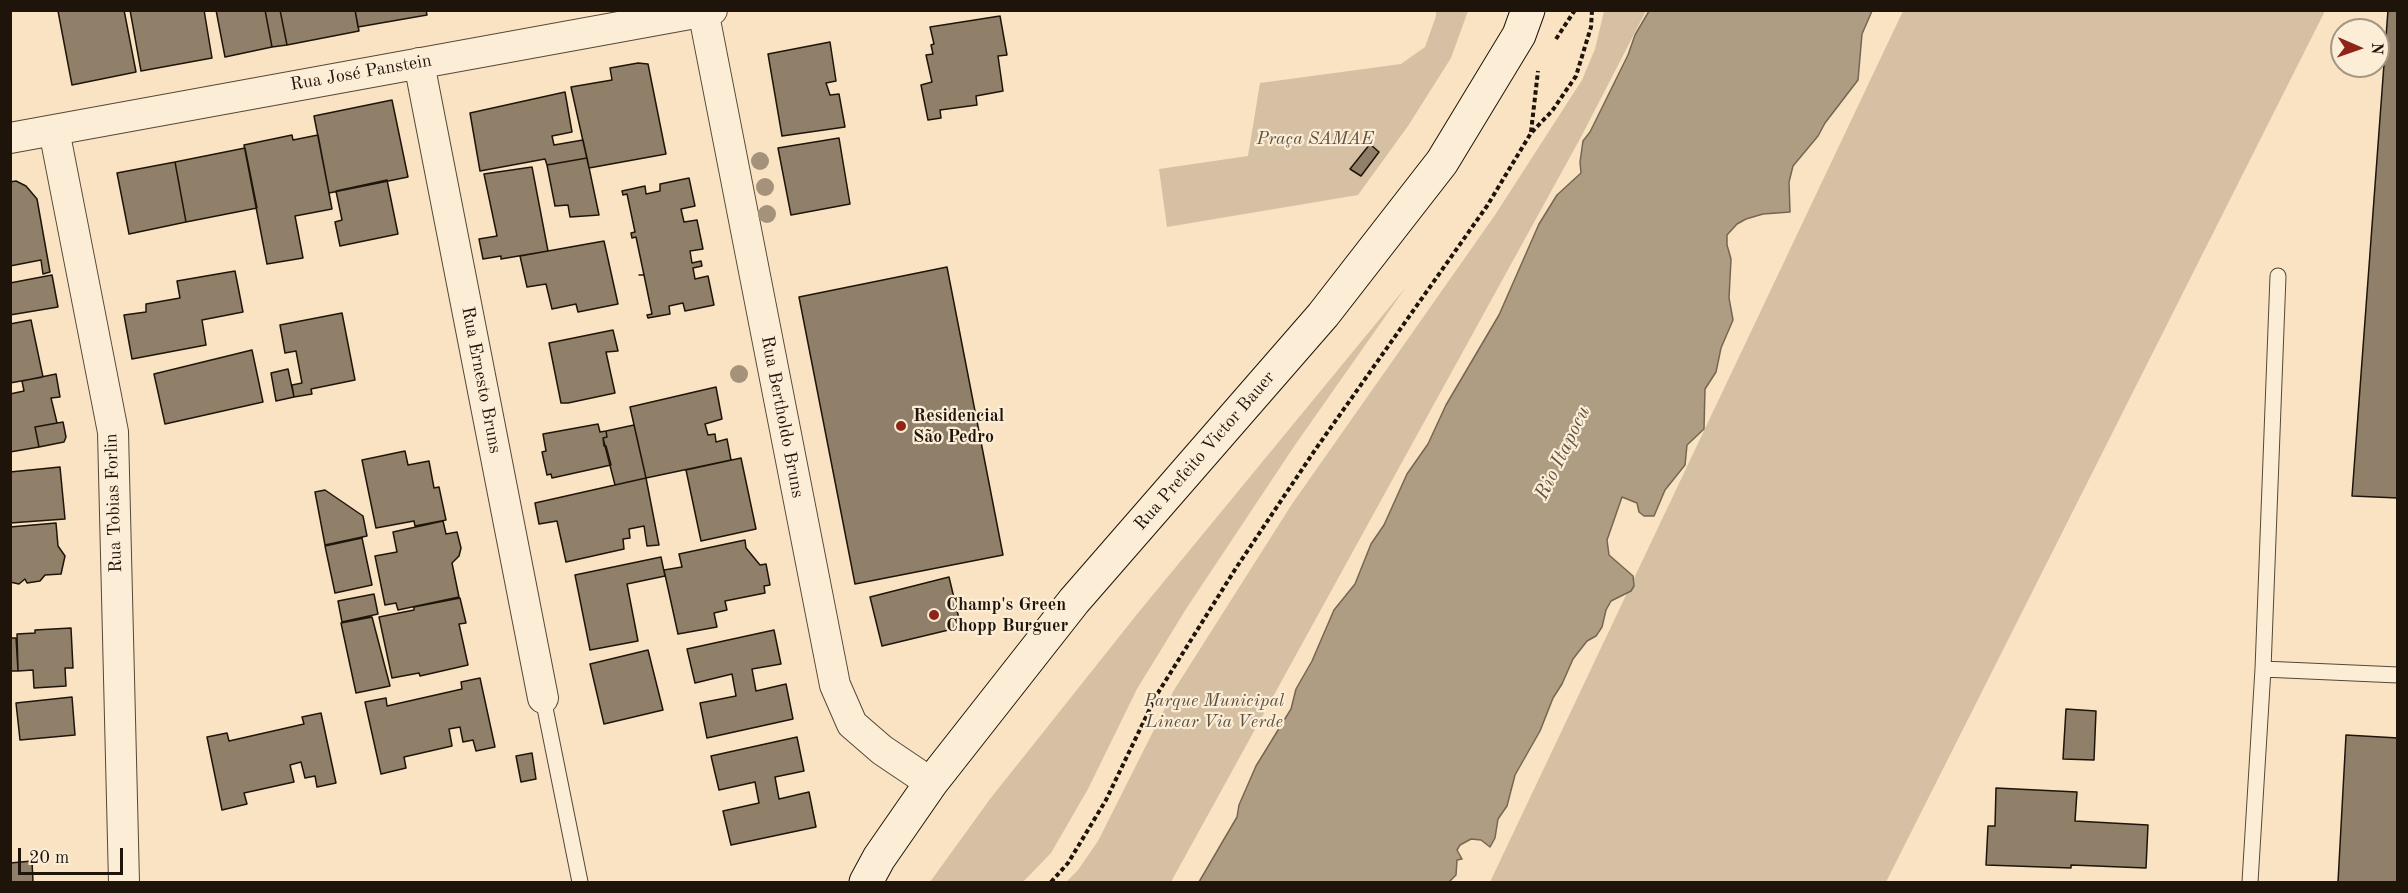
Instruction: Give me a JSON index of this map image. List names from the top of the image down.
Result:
{
  "streets": {
    "main road": ["Rua Prefeito Victor Bauer"],
    "street": [
      "Rua José Panstein",
      "Rua Ernesto Bruns",
      "Rua Bertholdo Bruns",
      "Rua Tobias Forlin"
    ]
  },
  "crossings": [
    ["Rua José Panstein", "Rua Ernesto Bruns"],
    ["Rua José Panstein", "Rua Bertholdo Bruns"],
    ["Rua José Panstein", "Rua Tobias Forlin"],
    ["Rua Bertholdo Bruns", "Rua Prefeito Victor Bauer"]
  ],
  "water": ["Rio Itapocu"],
  "parks": ["Praça SAMAE", "Parque Municipal Linear Via Verde"],
  "places": ["Residencial São Pedro", "Champ's Green Chopp Burguer"],
  "scale_bar": "20 m",
  "north": "right"
}
